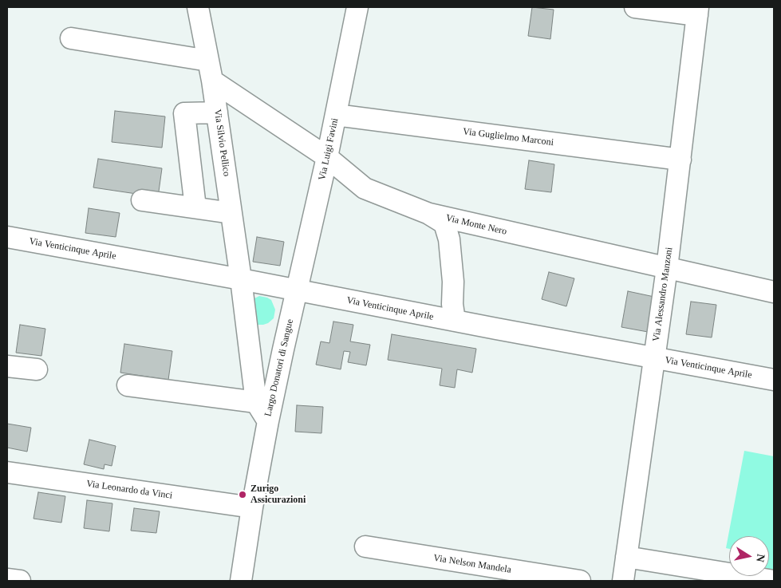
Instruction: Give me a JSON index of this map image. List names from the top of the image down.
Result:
{
  "streets": {
    "street": [
      "Via Guglielmo Marconi",
      "Via Silvio Pellico",
      "Via Luigi Favini",
      "Via Monte Nero",
      "Via Venticinque Aprile",
      "Via Alessandro Manzoni",
      "Largo Donatori di Sangue",
      "Via Leonardo da Vinci",
      "Via Nelson Mandela"
    ]
  },
  "crossings": [
    ["Via Guglielmo Marconi", "Via Luigi Favini"],
    ["Via Guglielmo Marconi", "Via Alessandro Manzoni"],
    ["Via Silvio Pellico", "Via Monte Nero"],
    ["Via Silvio Pellico", "Via Venticinque Aprile"],
    ["Via Silvio Pellico", "Largo Donatori di Sangue"],
    ["Via Luigi Favini", "Via Monte Nero"],
    ["Via Luigi Favini", "Via Venticinque Aprile"],
    ["Via Luigi Favini", "Largo Donatori di Sangue"],
    ["Via Monte Nero", "Via Alessandro Manzoni"],
    ["Via Venticinque Aprile", "Via Alessandro Manzoni"],
    ["Via Venticinque Aprile", "Largo Donatori di Sangue"]
  ],
  "places": ["Zurigo Assicurazioni"],
  "north": "right"
}
